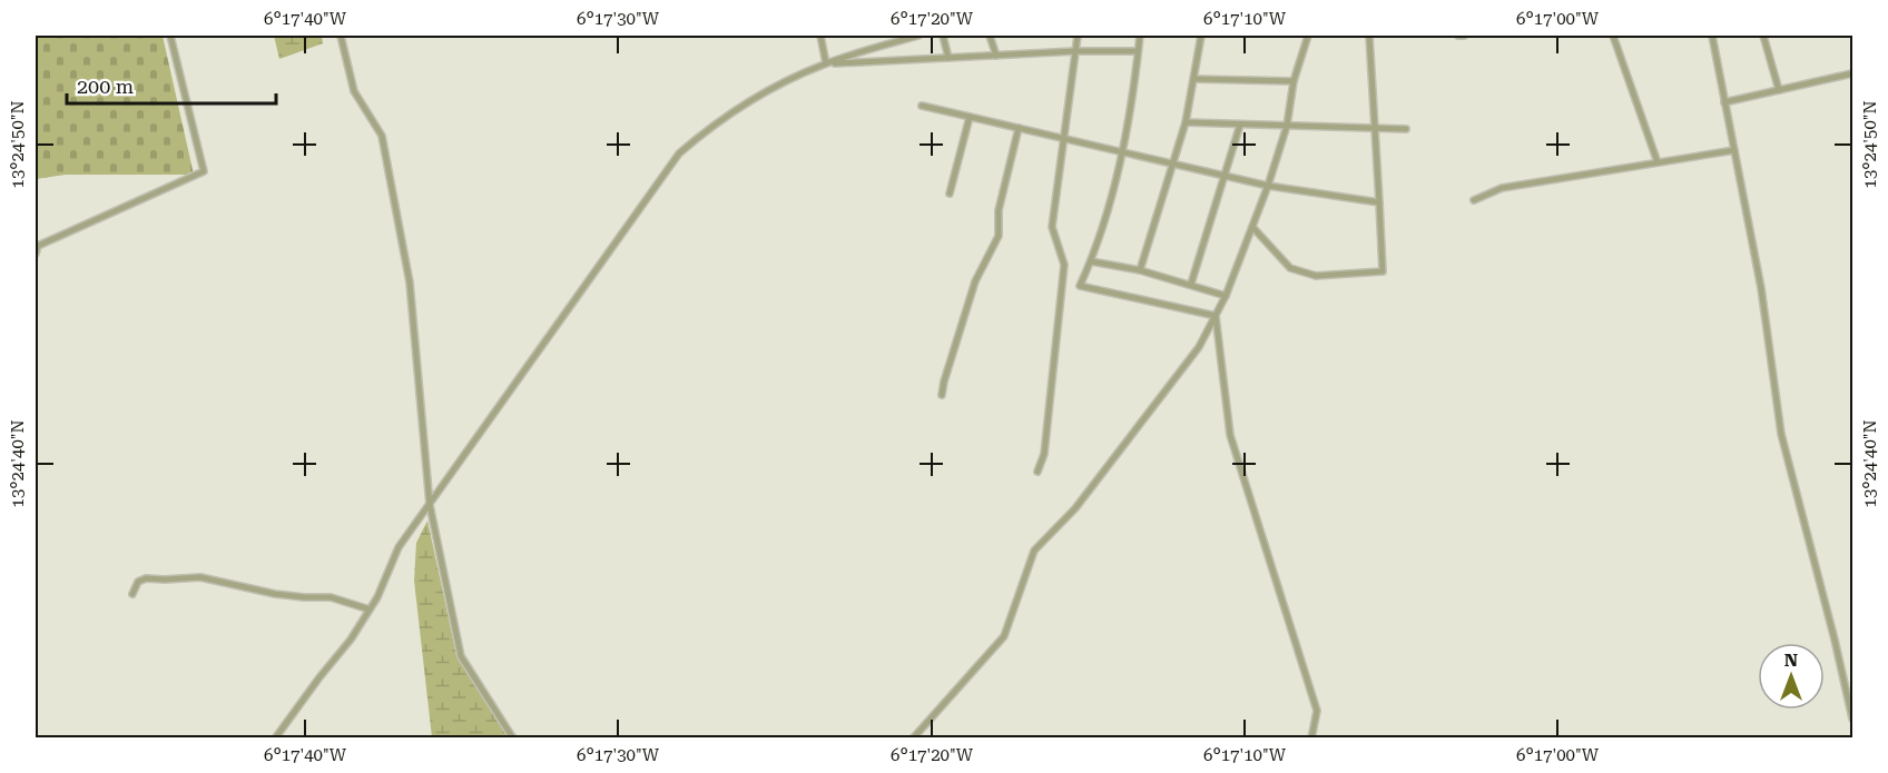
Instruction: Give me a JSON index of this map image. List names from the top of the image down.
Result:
{
  "scale_bar": "200 m",
  "north": "top",
  "coordinates": [
    "6°17'40\"W",
    "6°17'30\"W",
    "6°17'20\"W",
    "6°17'10\"W",
    "6°17'00\"W",
    "13°24'50\"N",
    "13°24'40\"N"
  ]
}
